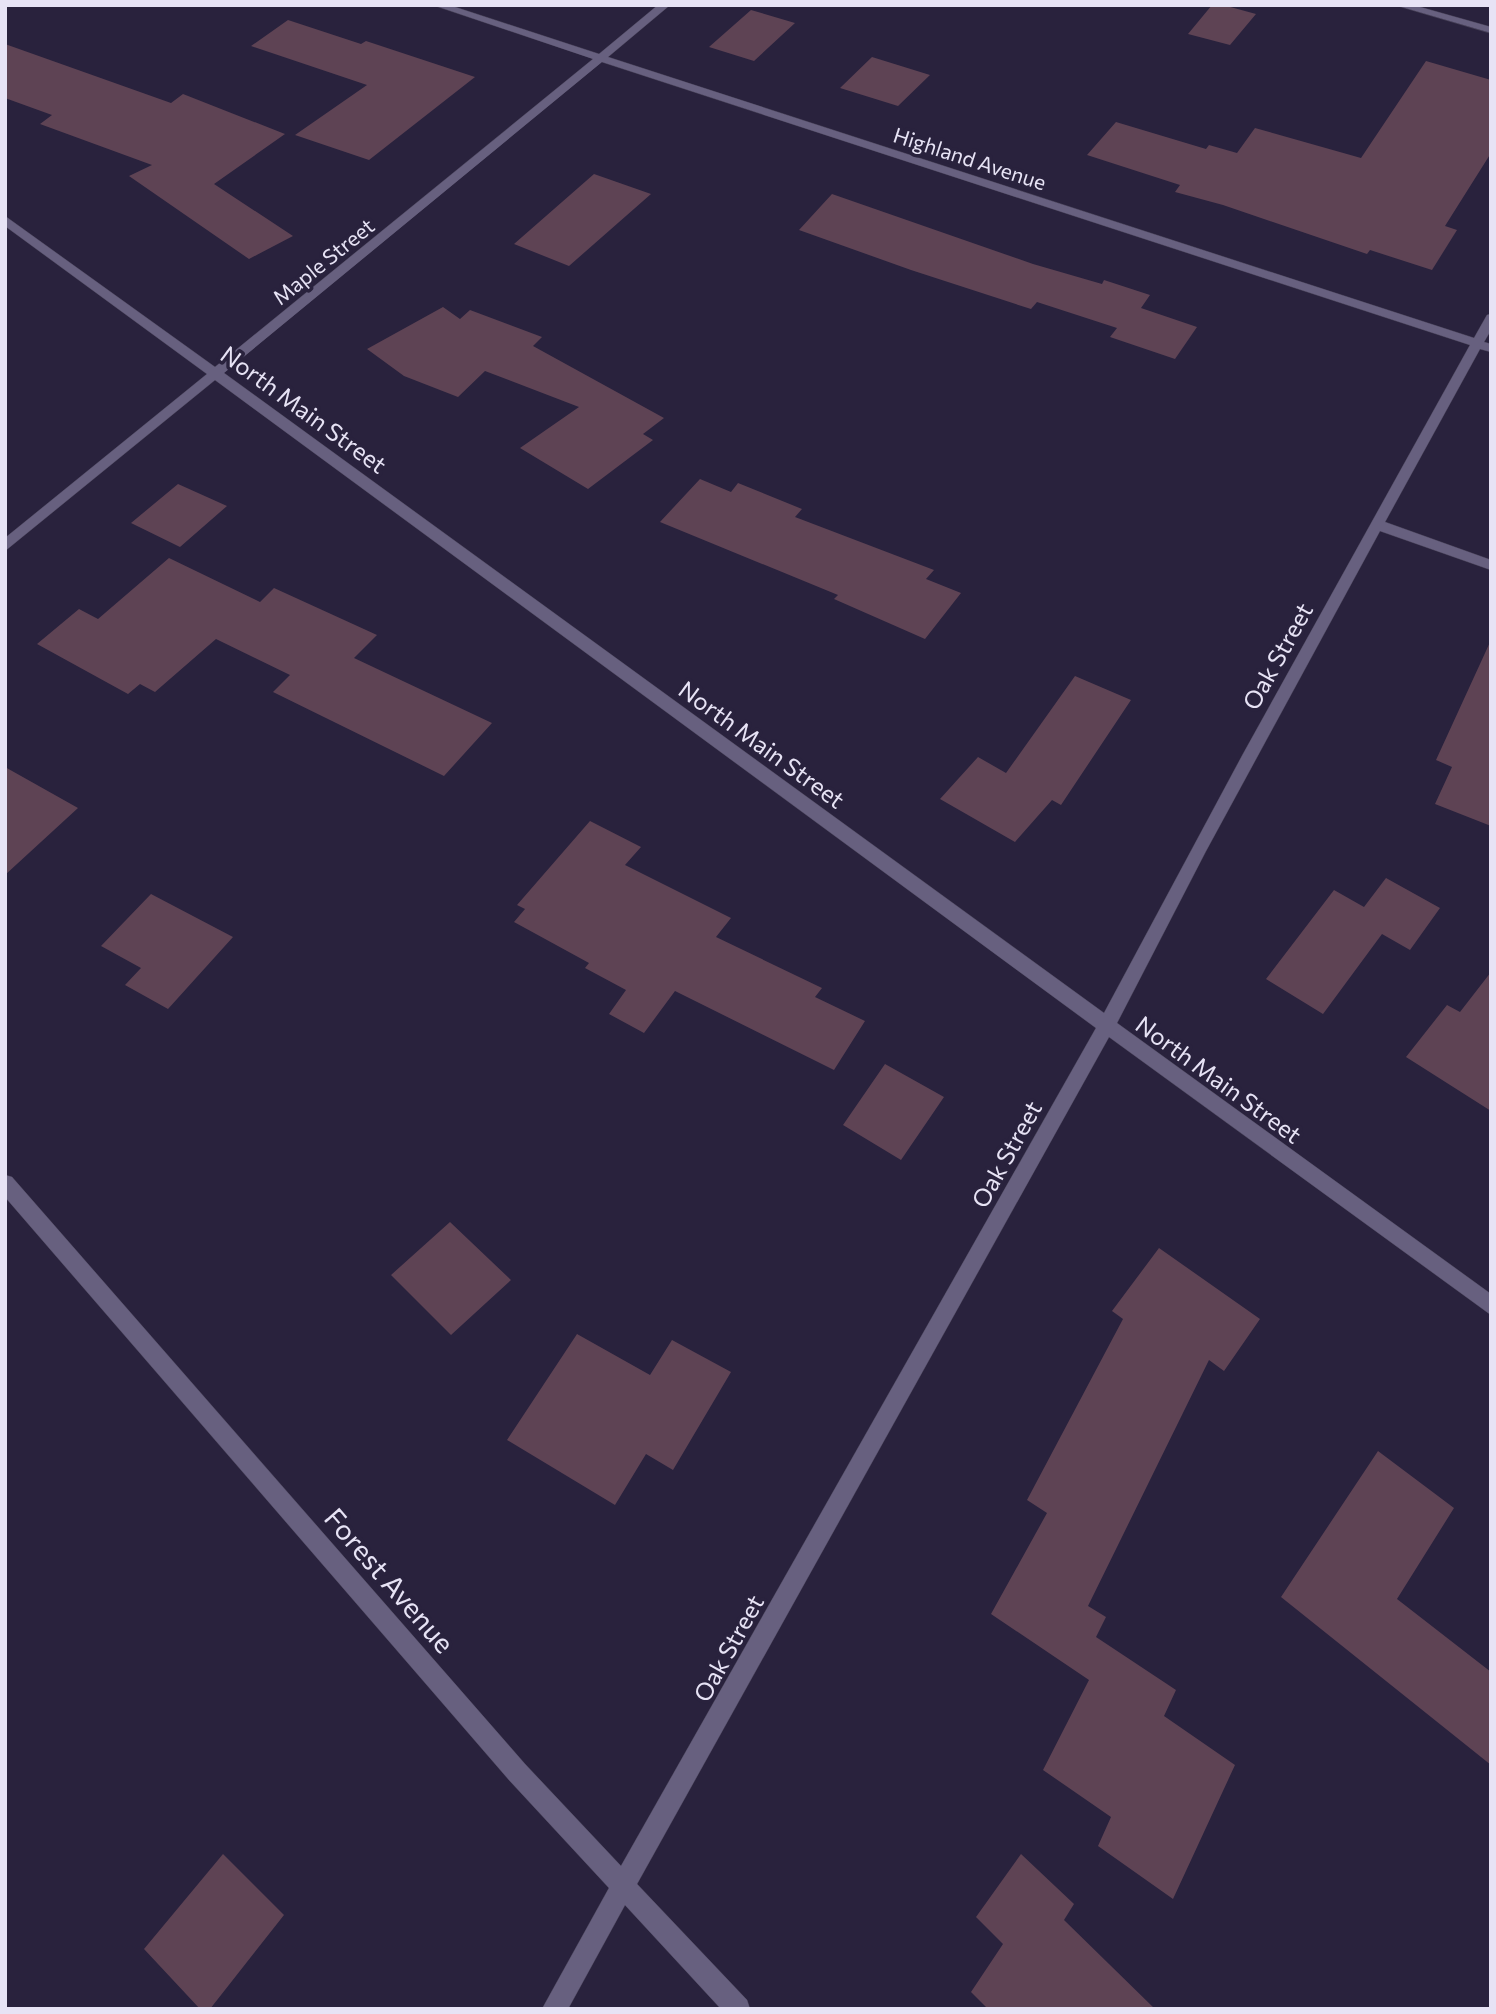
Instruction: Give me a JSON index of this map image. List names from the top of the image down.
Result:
{
  "streets": {
    "street": [
      "Highland Avenue",
      "Maple Street",
      "North Main Street",
      "Oak Street",
      "Forest Avenue"
    ]
  },
  "crossings": [
    ["Highland Avenue", "Maple Street"],
    ["Highland Avenue", "Oak Street"],
    ["Maple Street", "North Main Street"],
    ["North Main Street", "Oak Street"],
    ["Oak Street", "Forest Avenue"]
  ]
}
